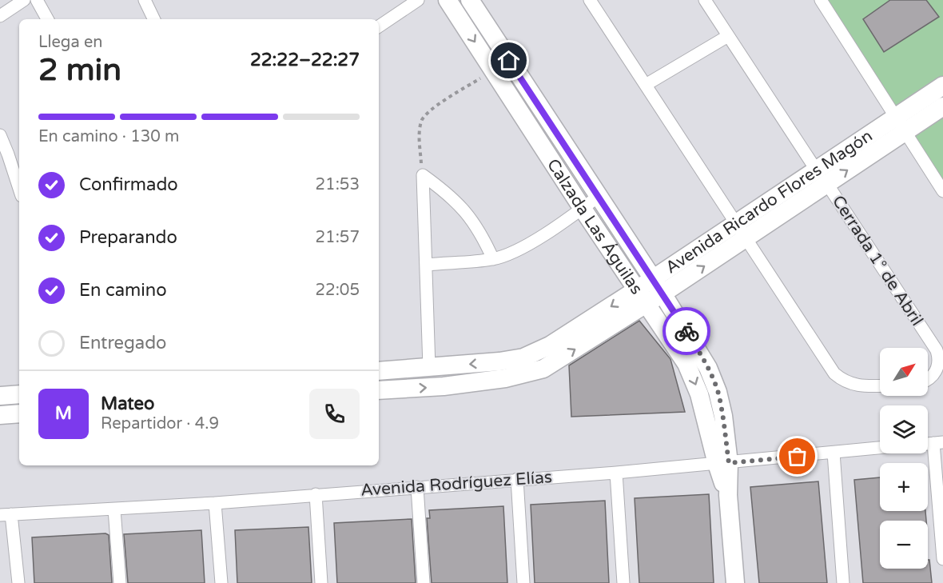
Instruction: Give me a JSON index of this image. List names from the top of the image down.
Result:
{
  "streets": {
    "street": [
      "Avenida Ricardo Flores Magón",
      "Calzada Las Águilas",
      "Cerrada 1° de Abril",
      "Avenida Rodríguez Elías"
    ]
  },
  "crossings": [
    ["Avenida Ricardo Flores Magón", "Calzada Las Águilas"],
    ["Avenida Ricardo Flores Magón", "Cerrada 1° de Abril"],
    ["Calzada Las Águilas", "Avenida Rodríguez Elías"]
  ],
  "north": "top right",
  "page": {
    "heading": ["2 min", "Llega en", "22:22–22:27"],
    "panel": ["Mateo", "Repartidor · 4.9"],
    "bar": "En camino · 130 m",
    "list": [
      ["Confirmado", "21:53"],
      ["Preparando", "21:57"],
      ["En camino", "22:05"],
      "Entregado"
    ],
    "map_buttons": ["+", "−"],
    "round": "M"
  }
}
